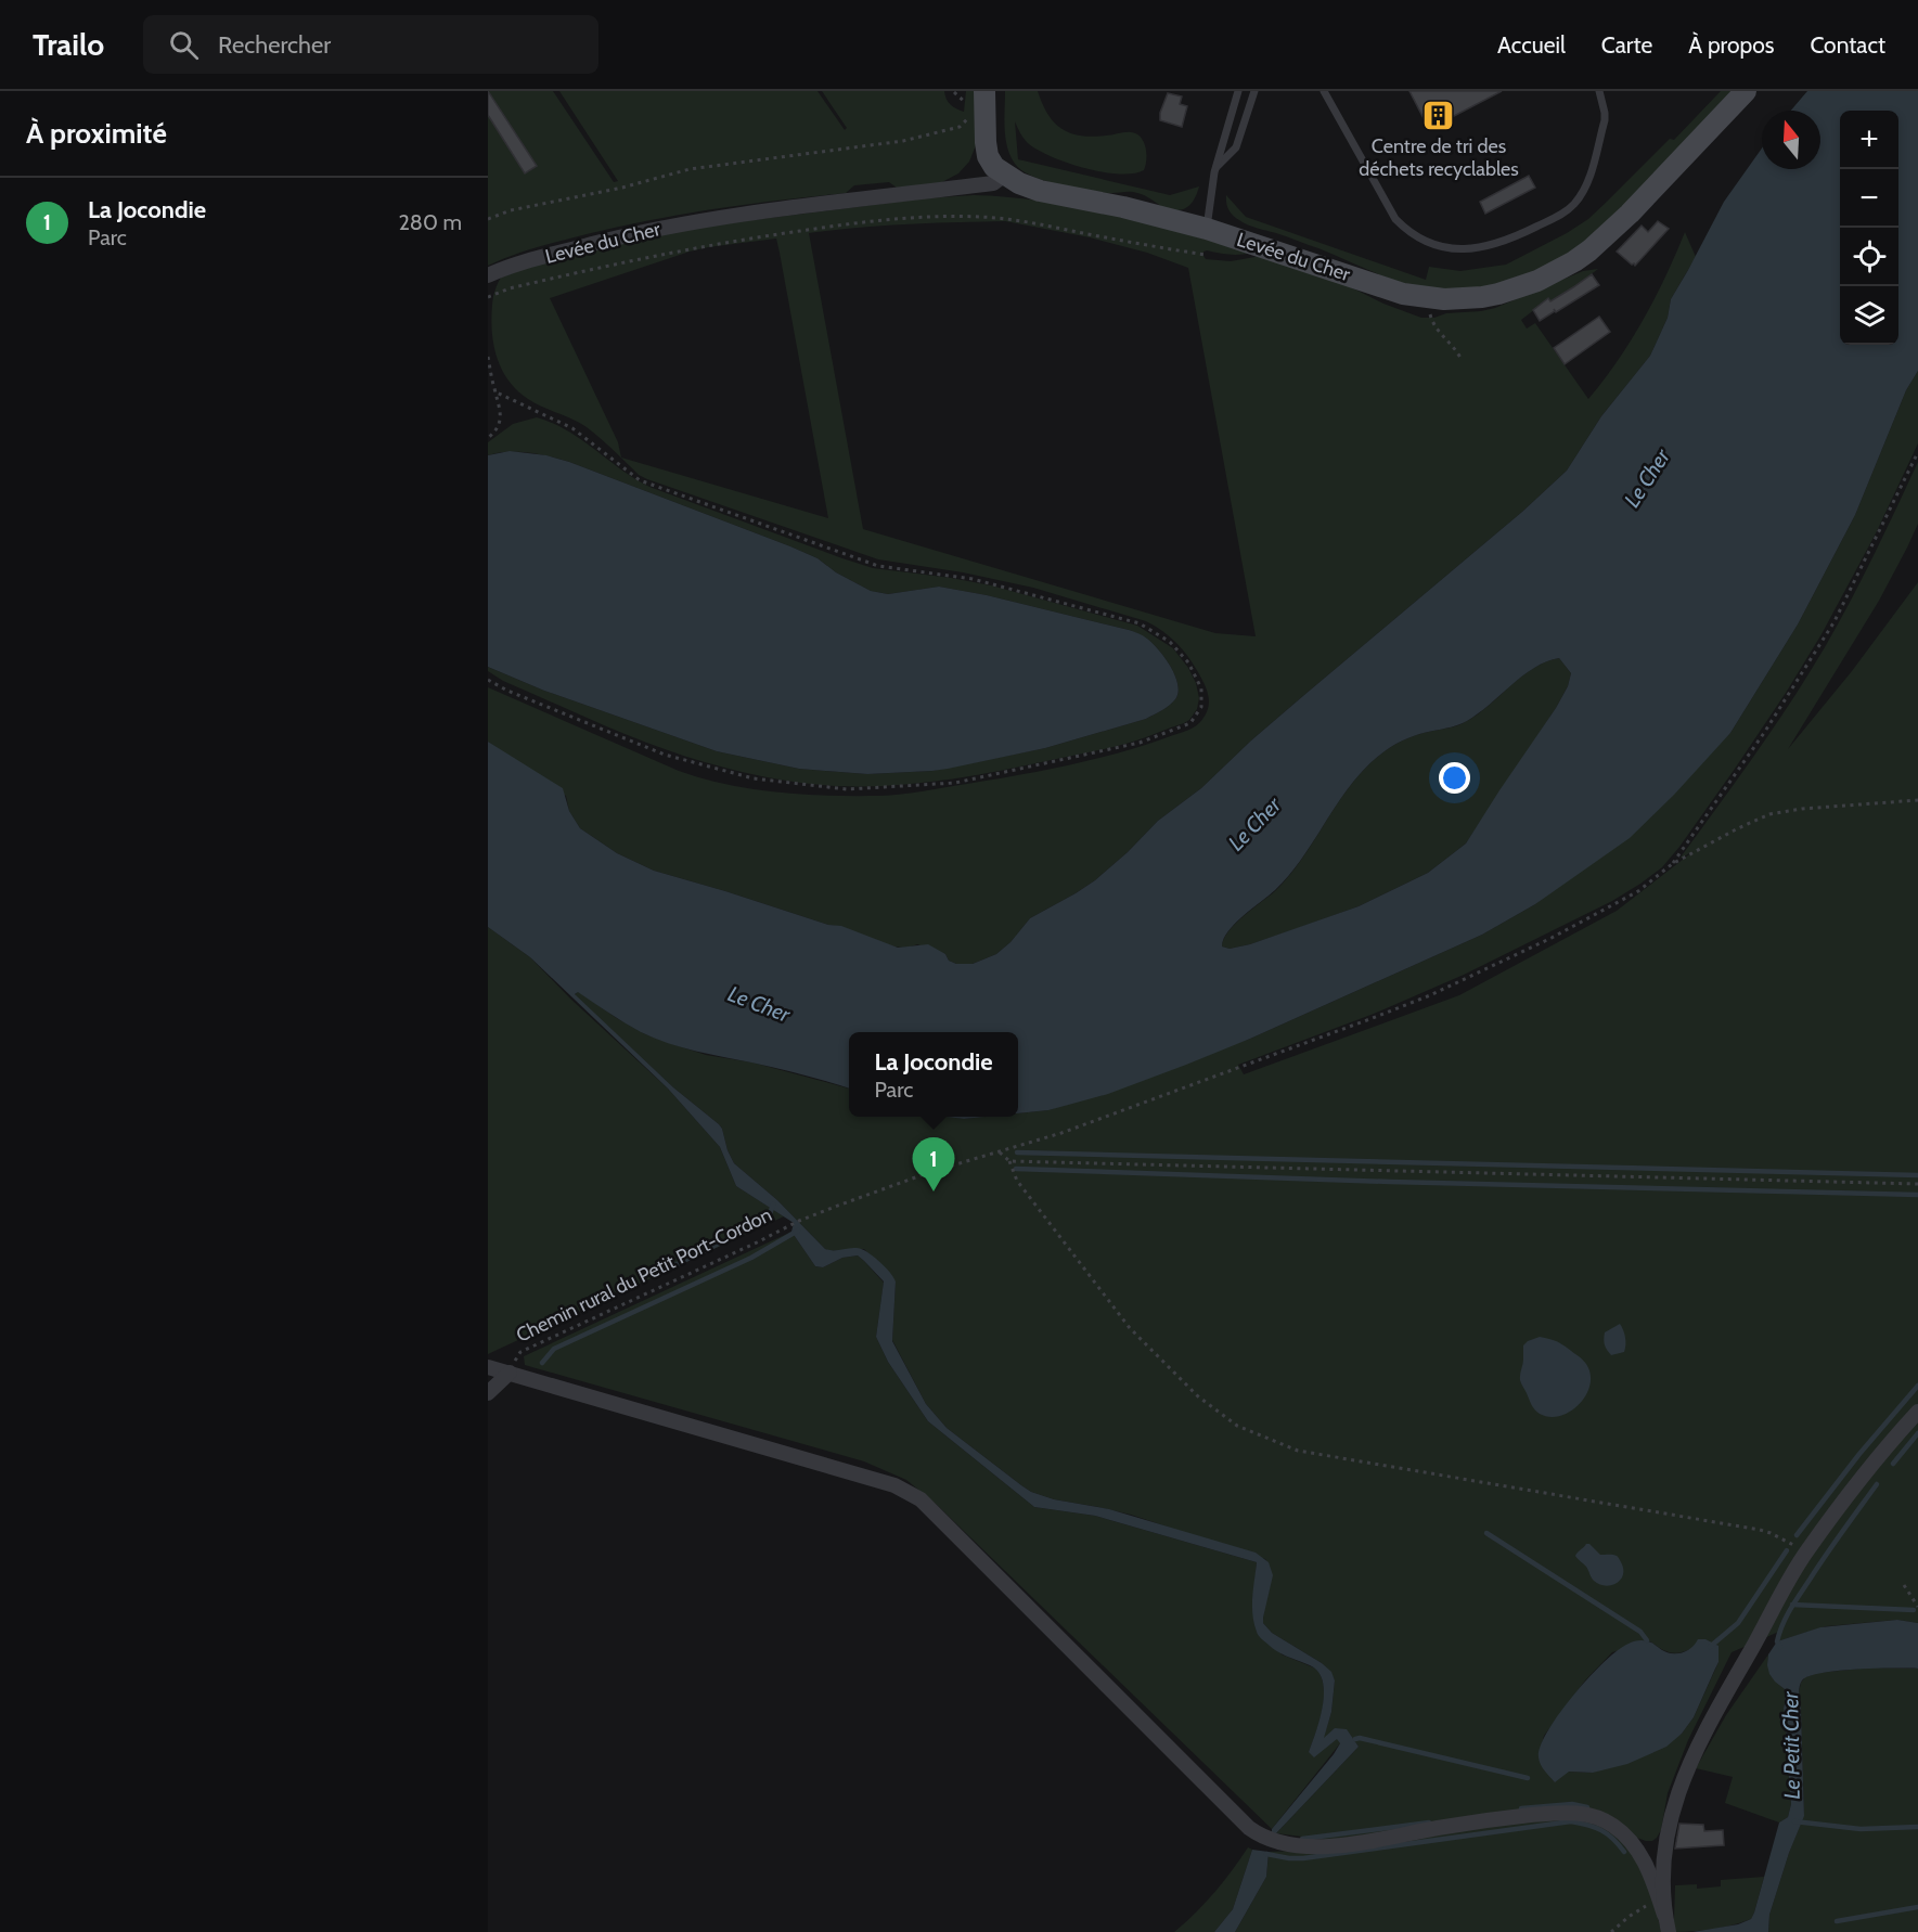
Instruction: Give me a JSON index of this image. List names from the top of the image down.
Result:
{
  "streets": {
    "street": ["Levée du Cher", "Chemin rural du Petit Port-Cordon"]
  },
  "water": ["Le Cher", "Le Petit Cher"],
  "places": {
    "building": ["Centre de tri des déchets recyclables"]
  },
  "north": "top",
  "page": {
    "header": "Trailo",
    "search": "Rechercher",
    "nav": [
      "Accueil",
      "Carte",
      "À propos",
      "Contact"
    ],
    "heading": "À proximité",
    "map_buttons": ["+", "−"],
    "list": [
      {
        "mark": "1",
        "name": "La Jocondie",
        "note": "Parc",
        "value": "280 m"
      }
    ],
    "popup": ["La Jocondie", "Parc"],
    "pins": "1"
  }
}
